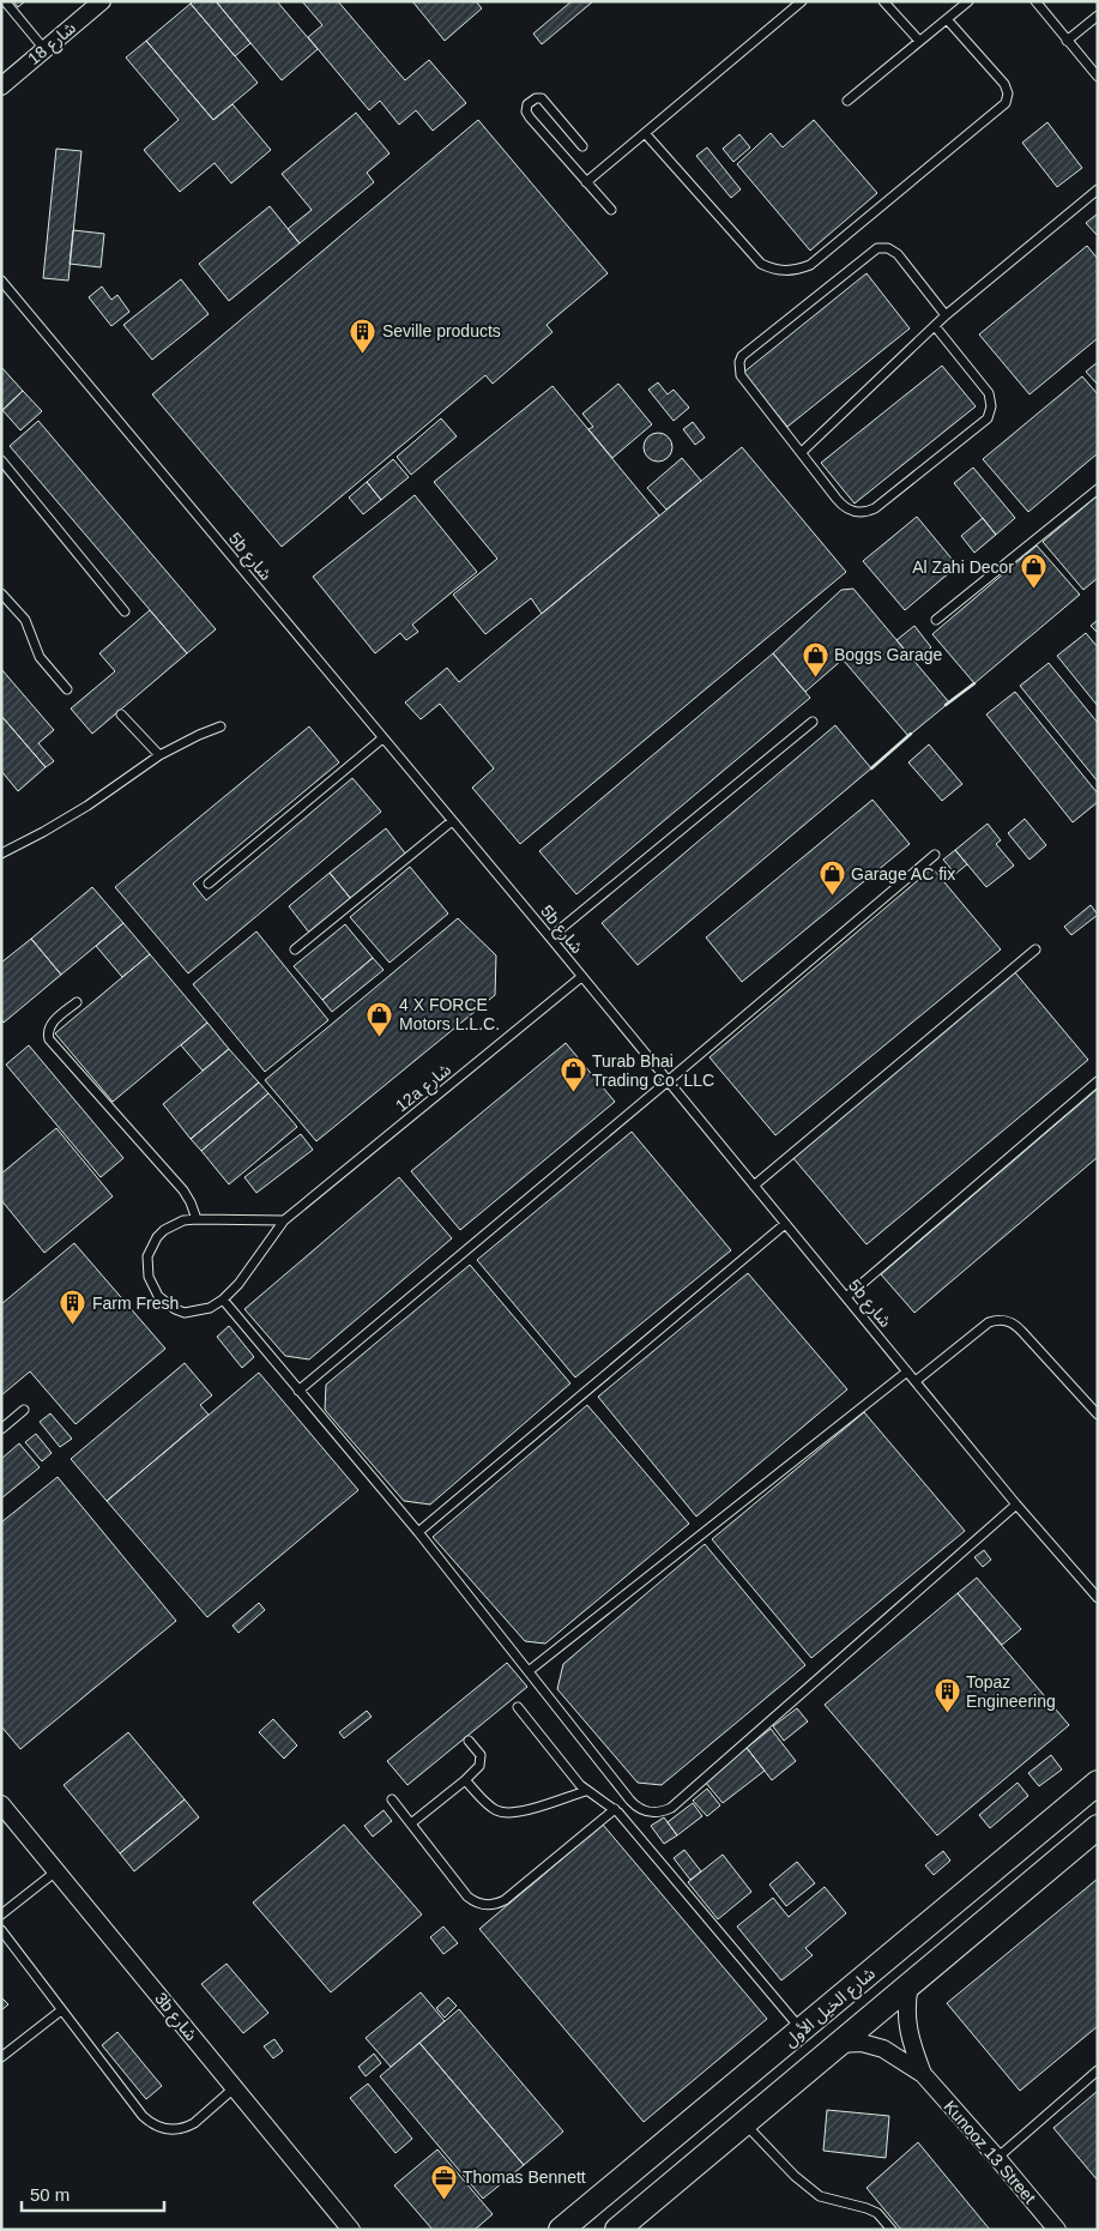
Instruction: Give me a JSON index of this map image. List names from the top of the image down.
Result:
{
  "streets": {
    "main road": ["شارع الخيل الأول"],
    "street": ["شارع 18", "3b شارع", "Kunooz 13 Street"],
    "lane": ["5b شارع", "12a شارع"]
  },
  "crossings": [
    ["5b شارع", "12a شارع"],
    ["شارع الخيل الأول", "Kunooz 13 Street"]
  ],
  "places": {
    "building": ["Seville products", "Farm Fresh", "Topaz Engineering"],
    "shop": [
      "Al Zahi Decor",
      "Boggs Garage",
      "Garage AC fix",
      "4 X FORCE Motors L.L.C.",
      "Turab Bhai Trading Co. LLC"
    ],
    "office": ["Thomas Bennett"]
  },
  "scale_bar": "50 m"
}
